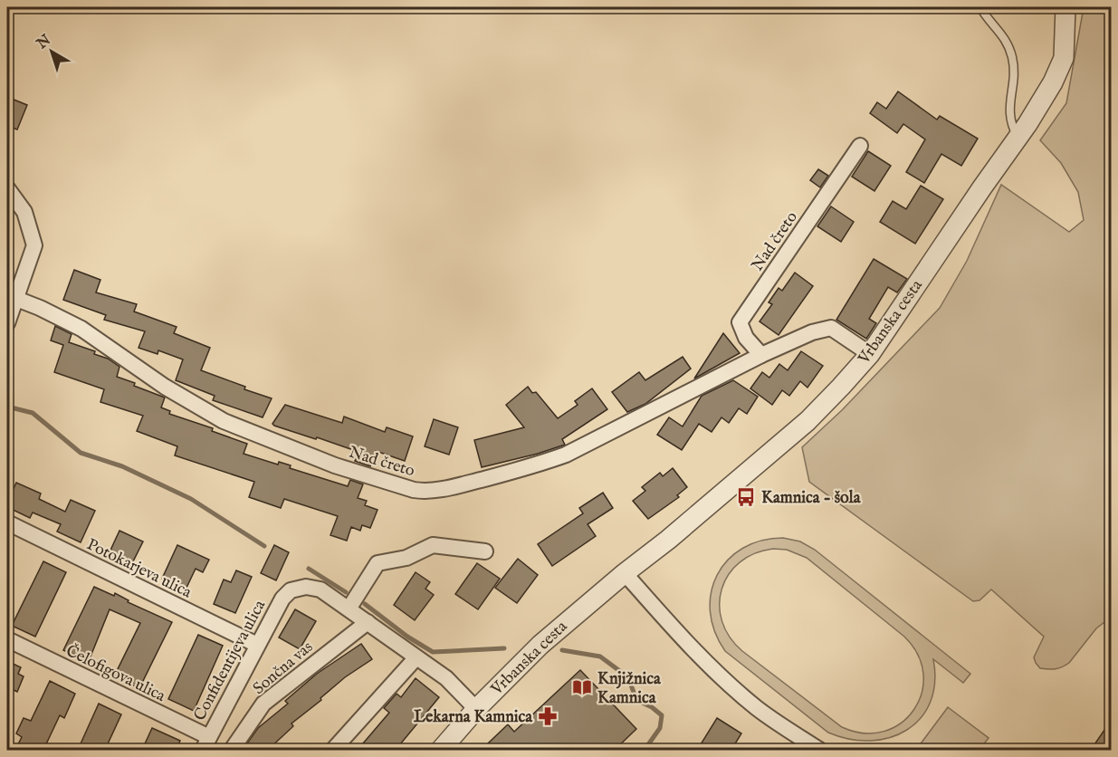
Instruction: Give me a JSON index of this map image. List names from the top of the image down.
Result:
{
  "streets": {
    "street": [
      "Nad čreto",
      "Vrbanska cesta",
      "Potokarjeva ulica",
      "Confidentijeva ulica",
      "Sončna vas",
      "Čelofigova ulica"
    ]
  },
  "crossings": [
    ["Nad čreto", "Vrbanska cesta"],
    ["Vrbanska cesta", "Confidentijeva ulica"],
    ["Potokarjeva ulica", "Confidentijeva ulica"],
    ["Confidentijeva ulica", "Sončna vas"],
    ["Confidentijeva ulica", "Čelofigova ulica"]
  ],
  "places": {
    "bus stop": ["Kamnica - šola"],
    "library": ["Knjižnica Kamnica"],
    "pharmacy": ["Lekarna Kamnica"]
  },
  "north": "top left"
}
